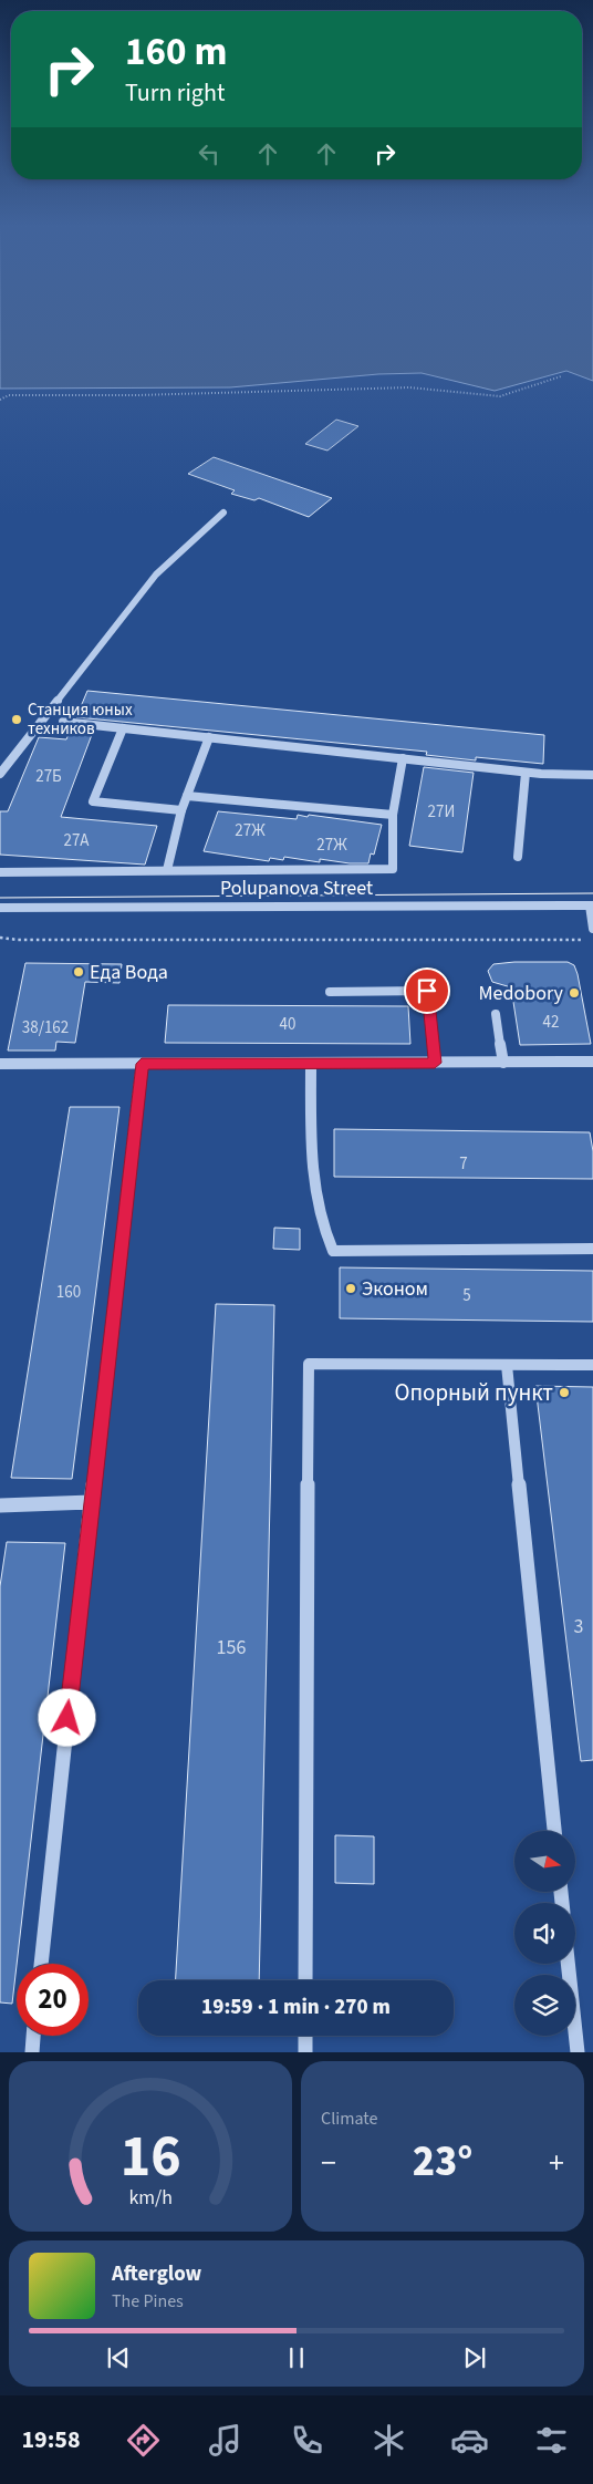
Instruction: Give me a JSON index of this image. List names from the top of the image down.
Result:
{
  "streets": {
    "street": ["Polupanova Street"]
  },
  "places": [
    "Станция юных техников",
    "Еда Вода",
    "Medobory",
    "Эконом",
    "Опорный пункт"
  ],
  "house_numbers": [
    "27Б",
    "27И",
    "27Ж",
    "27А",
    "27Ж",
    "42",
    "40",
    "38/162",
    "7",
    "160",
    "5",
    "3",
    "156"
  ],
  "north": "right",
  "page": {
    "turn": ["160 m", "Turn right"],
    "limit": "20",
    "trip": "19:59 · 1 min · 270 m",
    "tile": "Climate",
    "heat": ["−", "23°", "+"],
    "song": ["Afterglow", "The Pines"],
    "tabs": "19:58",
    "gauge": ["16", "km/h"]
  }
}
